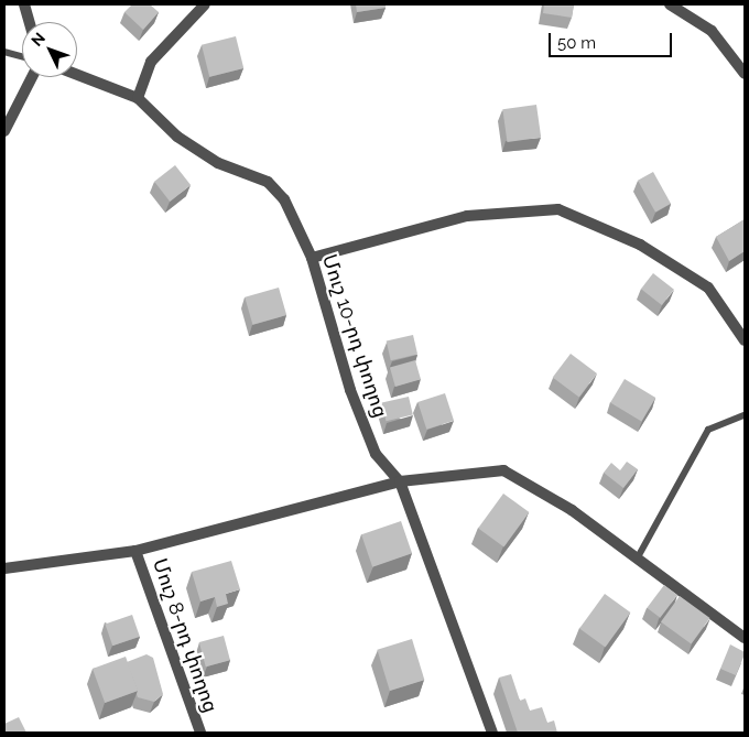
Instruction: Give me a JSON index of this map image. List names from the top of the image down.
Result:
{
  "streets": {
    "street": ["Մուշ 10-րդ փողոց", "Մուշ 8-րդ փողոց"]
  },
  "scale_bar": "50 m",
  "north": "top left"
}
